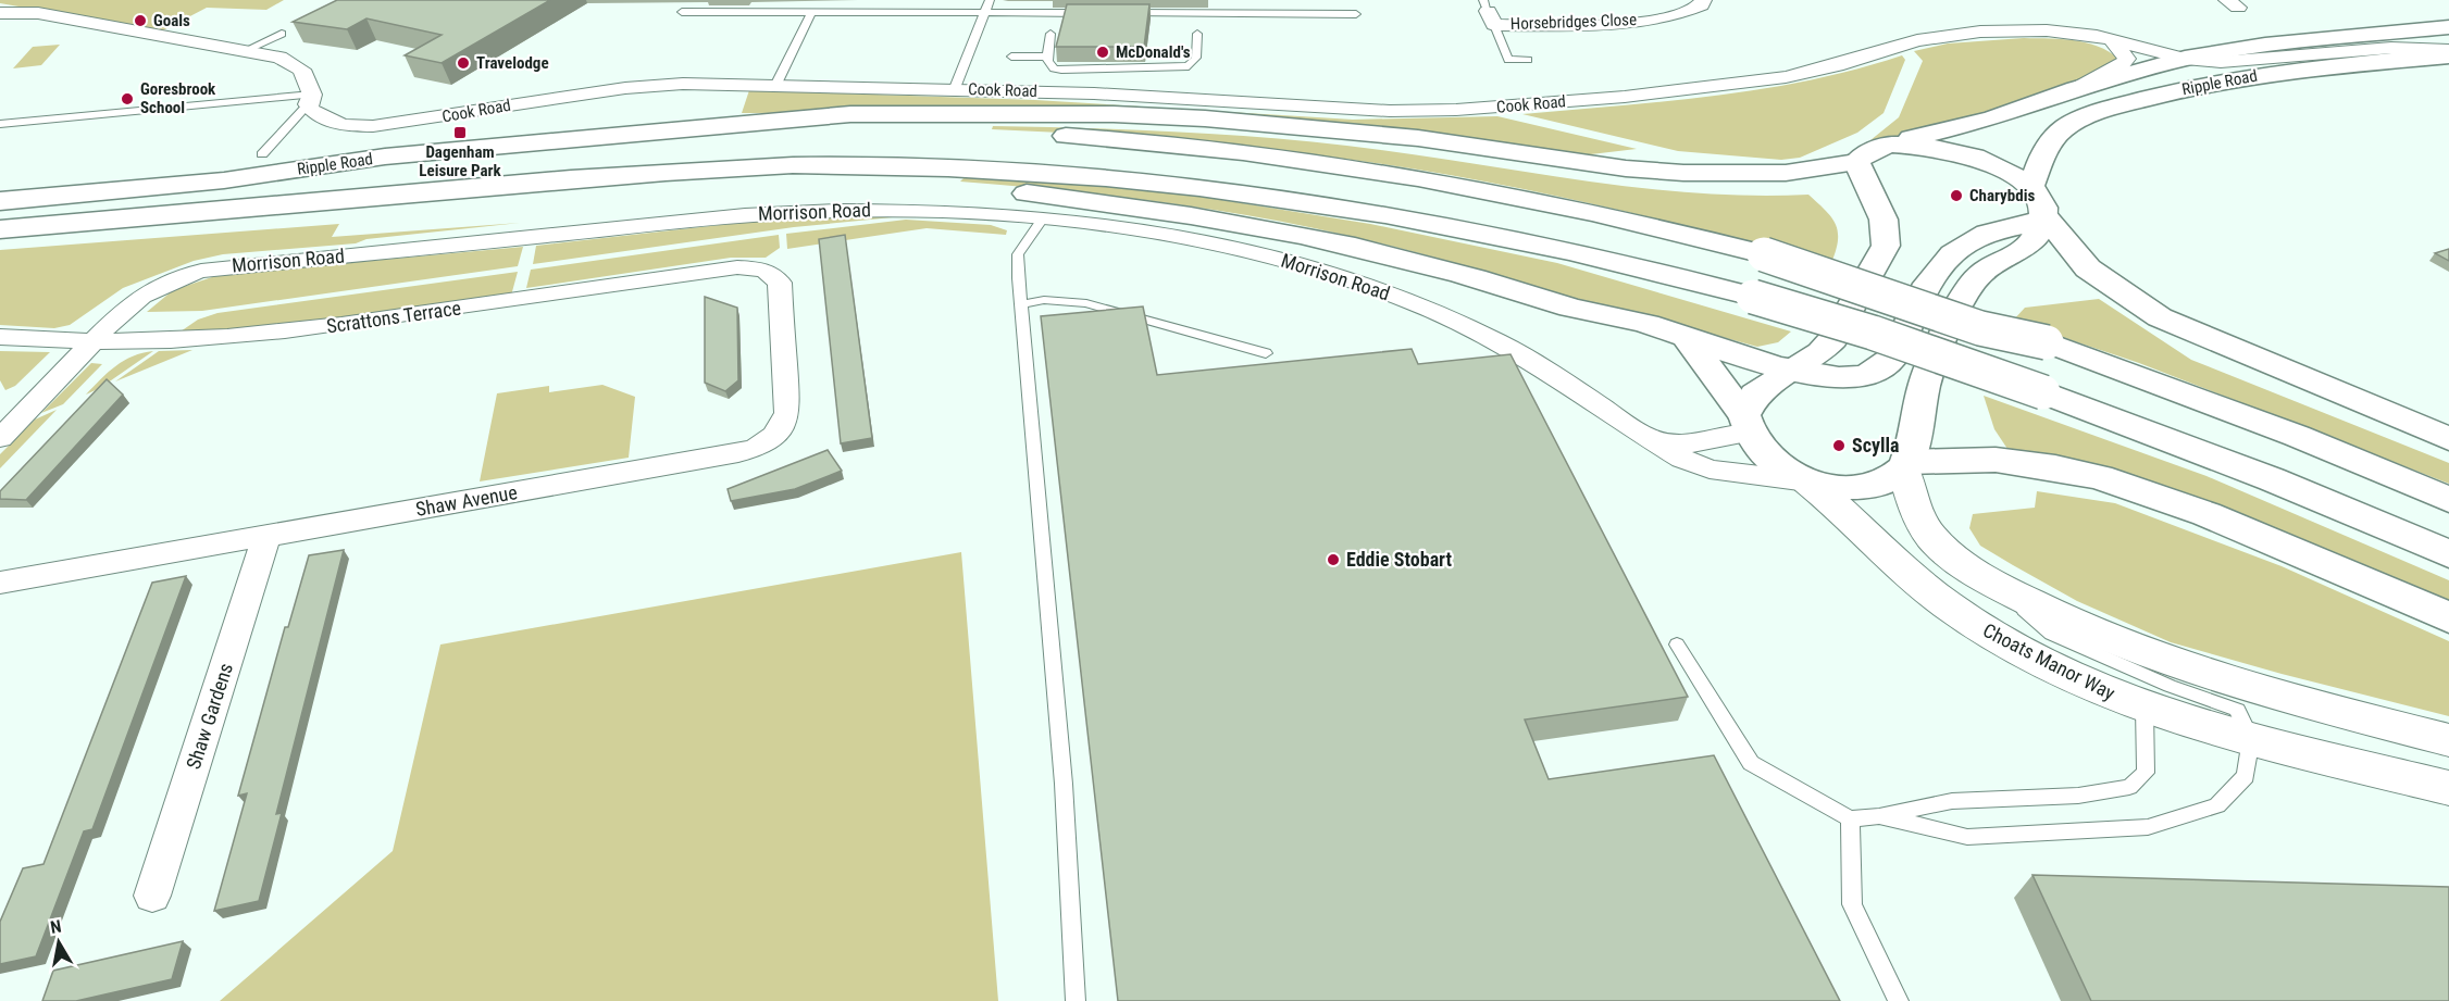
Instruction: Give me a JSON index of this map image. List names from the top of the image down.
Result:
{
  "streets": {
    "main road": ["Ripple Road"],
    "street": [
      "Horsebridges Close",
      "Cook Road",
      "Morrison Road",
      "Scrattons Terrace",
      "Shaw Avenue",
      "Choats Manor Way",
      "Shaw Gardens"
    ]
  },
  "crossings": [
    ["Ripple Road", "Cook Road"],
    ["Morrison Road", "Scrattons Terrace"],
    ["Morrison Road", "Choats Manor Way"],
    ["Scrattons Terrace", "Shaw Avenue"],
    ["Shaw Avenue", "Shaw Gardens"]
  ],
  "places": {
    "other": [
      "Goals",
      "McDonald's",
      "Travelodge",
      "Goresbrook School",
      "Charybdis",
      "Scylla",
      "Eddie Stobart"
    ],
    "transit": ["Dagenham Leisure Park"]
  },
  "north": "top"
}
